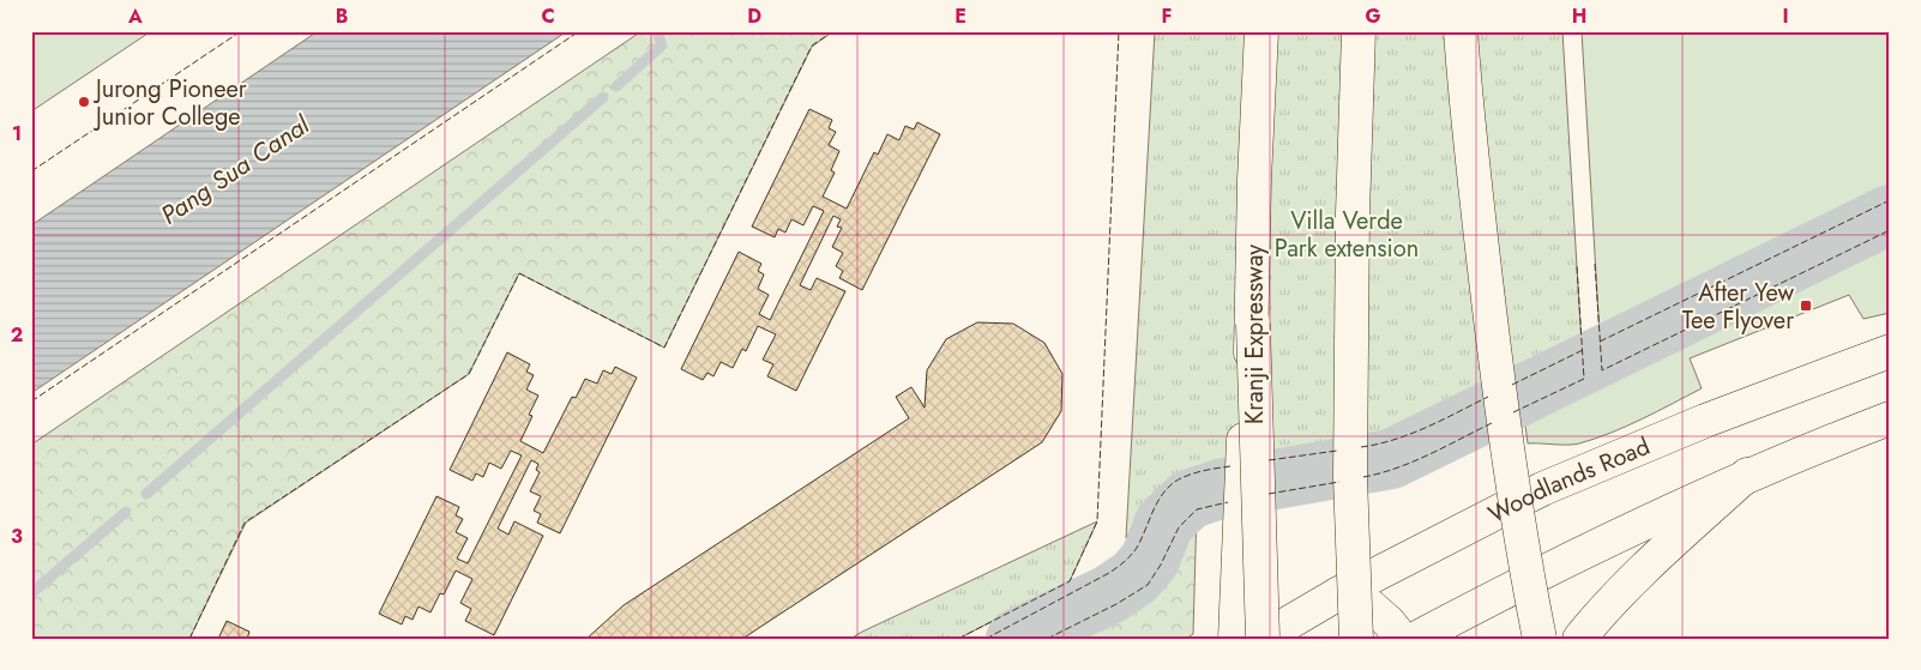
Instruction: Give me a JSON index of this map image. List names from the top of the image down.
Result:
{
  "streets": {
    "main road": ["Kranji Expressway", "Woodlands Road"]
  },
  "crossings": [
    ["Kranji Expressway", "Woodlands Road"]
  ],
  "water": ["Pang Sua Canal"],
  "parks": ["Villa Verde Park extension"],
  "places": {
    "other": ["Jurong Pioneer Junior College"],
    "transit": ["After Yew Tee Flyover"]
  },
  "grid": {
    "columns": [
      "A",
      "B",
      "C",
      "D",
      "E",
      "F",
      "G",
      "H",
      "I"
    ],
    "rows": ["1", "2", "3"]
  }
}
